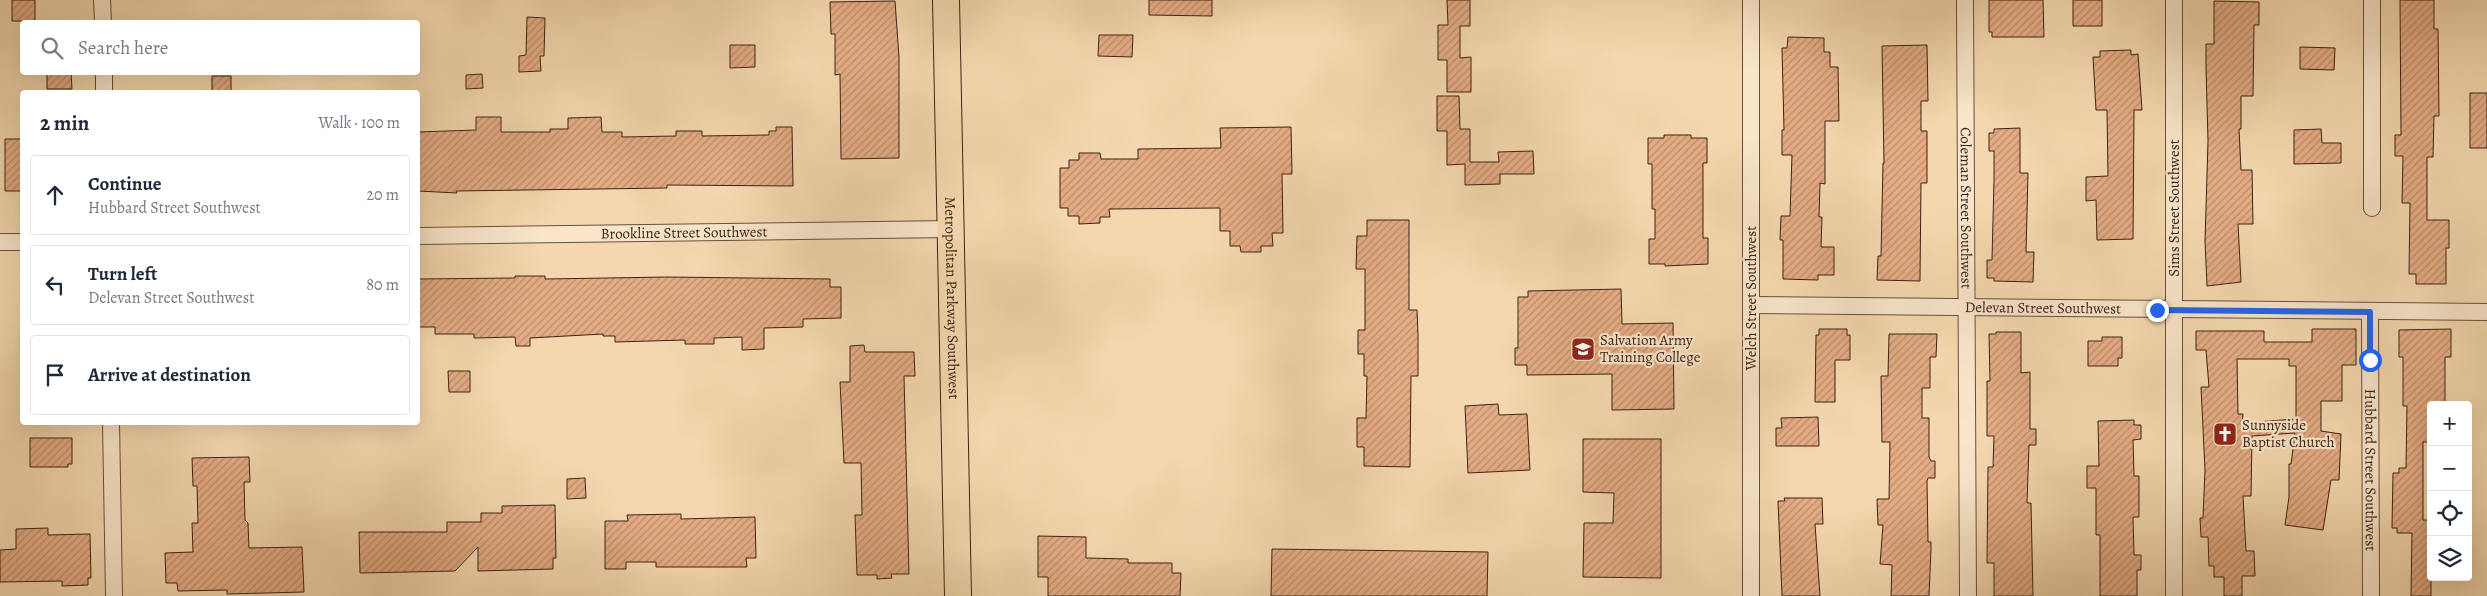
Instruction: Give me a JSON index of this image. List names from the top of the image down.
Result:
{
  "streets": {
    "main road": ["Metropolitan Parkway Southwest"],
    "street": [
      "Coleman Street Southwest",
      "Sims Street Southwest",
      "Brookline Street Southwest",
      "Welch Street Southwest",
      "Delevan Street Southwest",
      "Hubbard Street Southwest"
    ]
  },
  "crossings": [
    ["Coleman Street Southwest", "Delevan Street Southwest"],
    ["Sims Street Southwest", "Delevan Street Southwest"],
    ["Brookline Street Southwest", "Metropolitan Parkway Southwest"],
    ["Welch Street Southwest", "Delevan Street Southwest"],
    ["Delevan Street Southwest", "Hubbard Street Southwest"]
  ],
  "places": {
    "school or university": ["Salvation Army Training College"],
    "church": ["Sunnyside Baptist Church"]
  },
  "page": {
    "search": "Search here",
    "heading": ["2 min", "Walk · 100 m"],
    "list": [
      ["Continue", "Hubbard Street Southwest", "20 m"],
      ["Turn left", "Delevan Street Southwest", "80 m"],
      "Arrive at destination"
    ],
    "map_buttons": ["+", "−"]
  }
}
